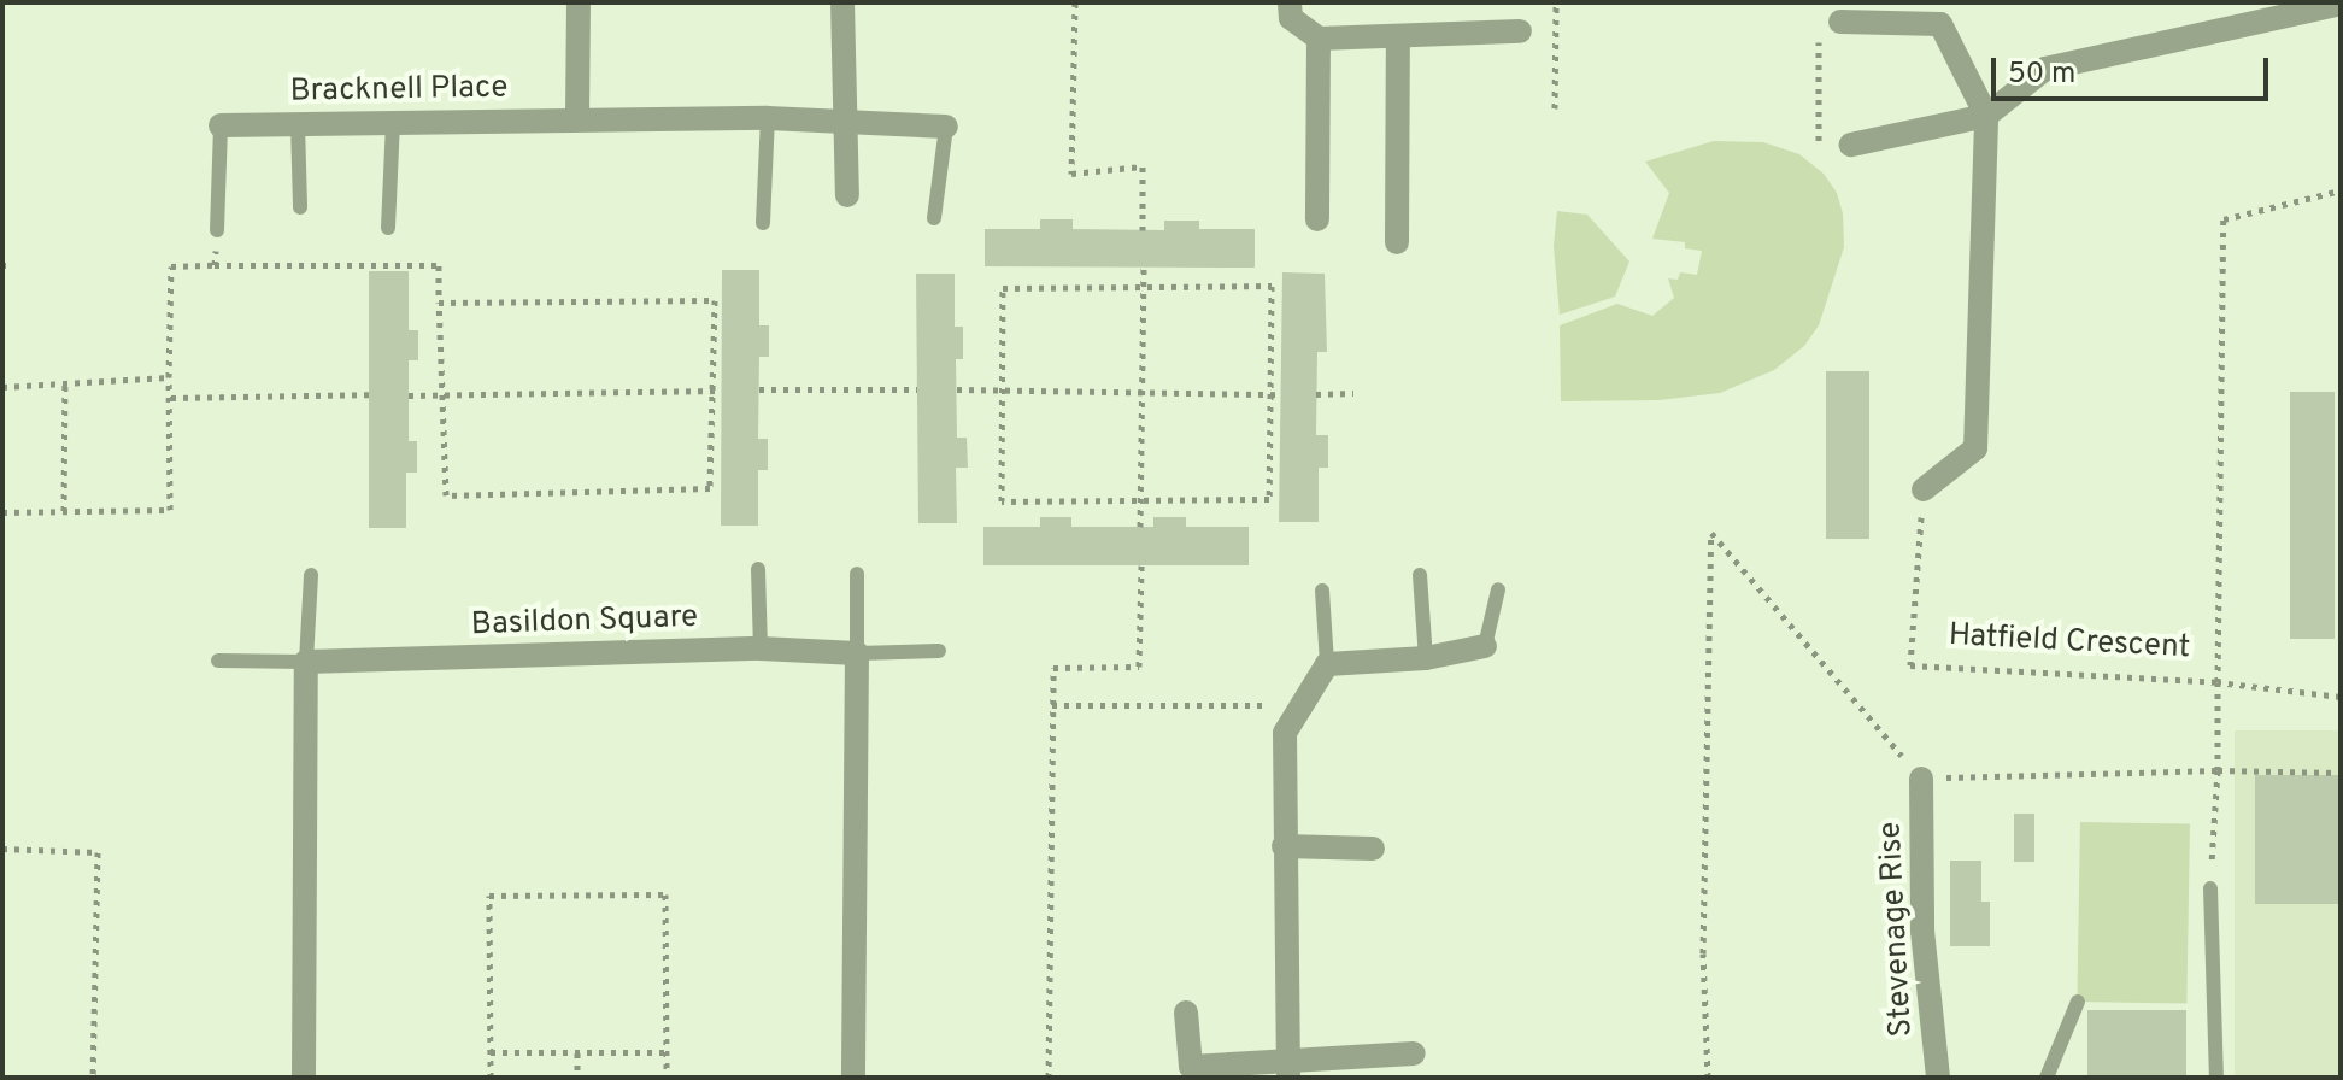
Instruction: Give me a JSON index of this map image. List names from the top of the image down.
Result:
{
  "streets": {
    "street": ["Bracknell Place", "Basildon Square", "Stevenage Rise"],
    "path": ["Hatfield Crescent"]
  },
  "scale_bar": "50 m"
}
